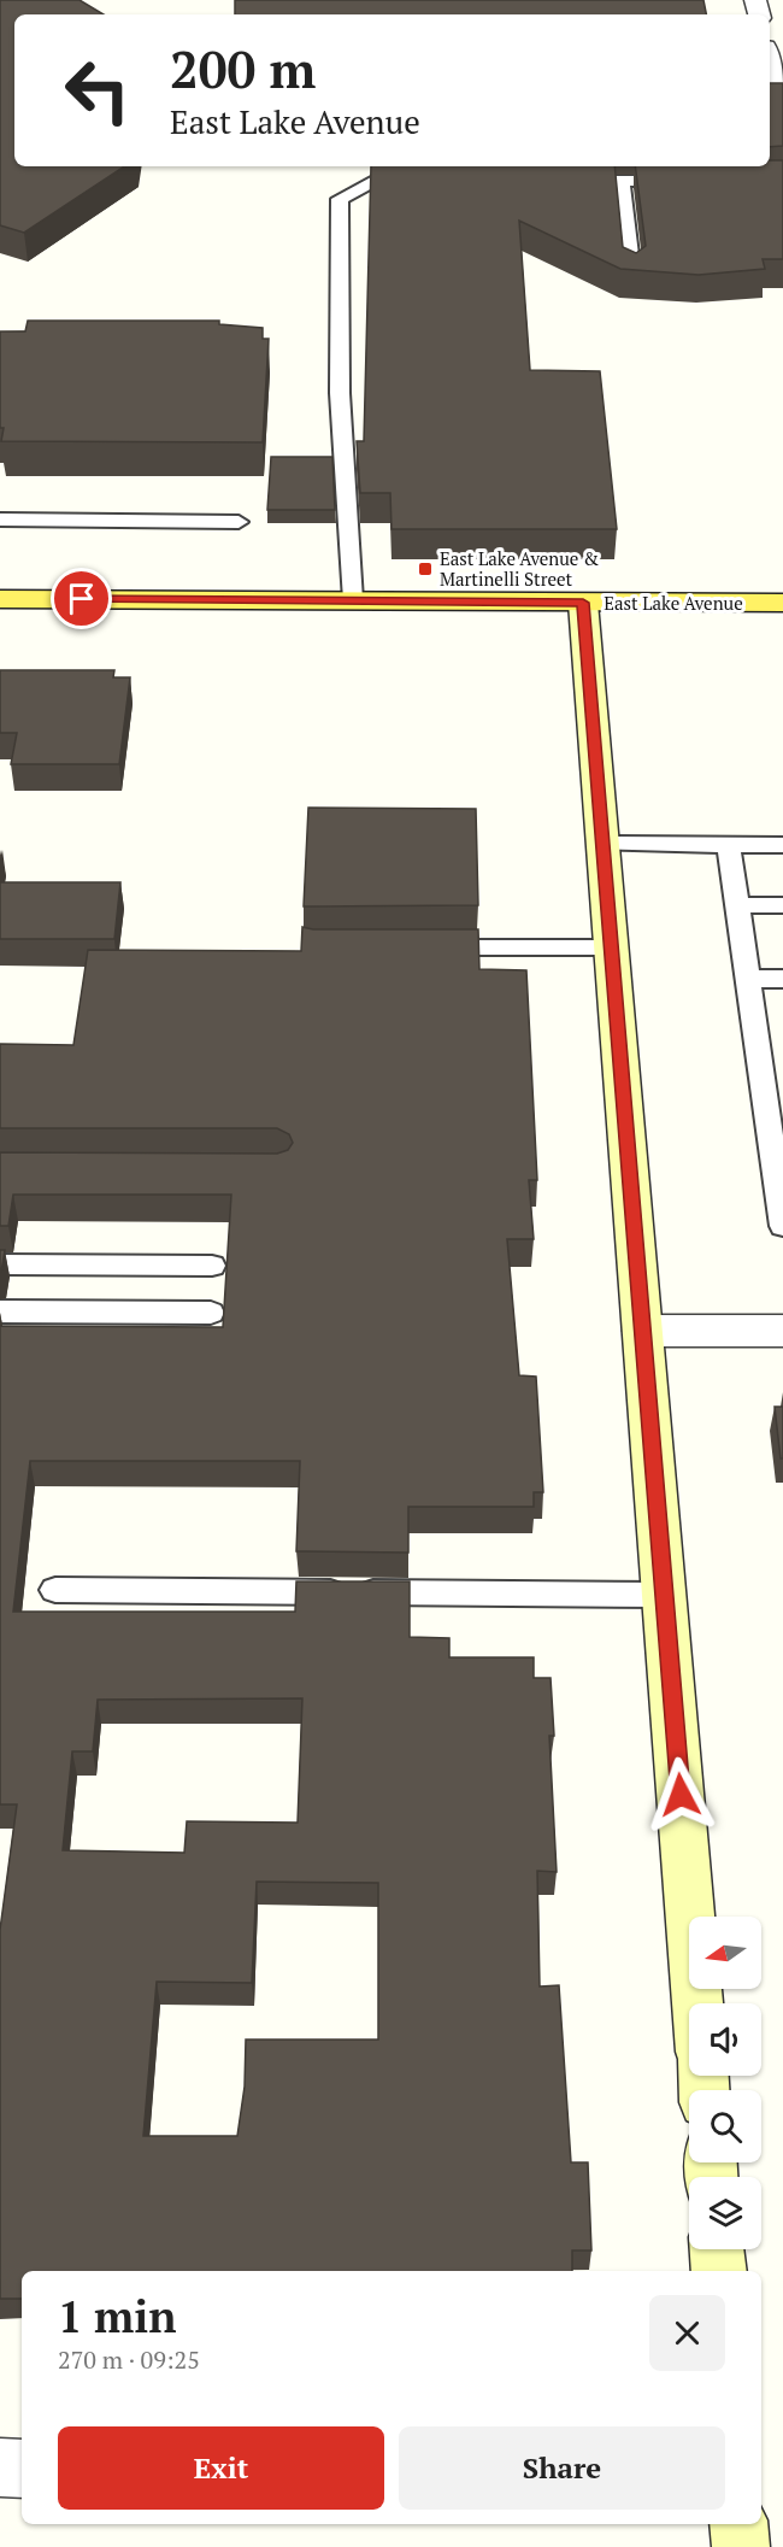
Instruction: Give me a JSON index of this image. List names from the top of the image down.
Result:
{
  "streets": {
    "main road": ["East Lake Avenue"]
  },
  "places": {
    "transit": ["East Lake Avenue & Martinelli Street"]
  },
  "north": "left",
  "page": {
    "turn": ["200 m", "East Lake Avenue"],
    "heading": ["1 min", "270 m · 09:25"],
    "buttons": ["Exit", "Share"]
  }
}
